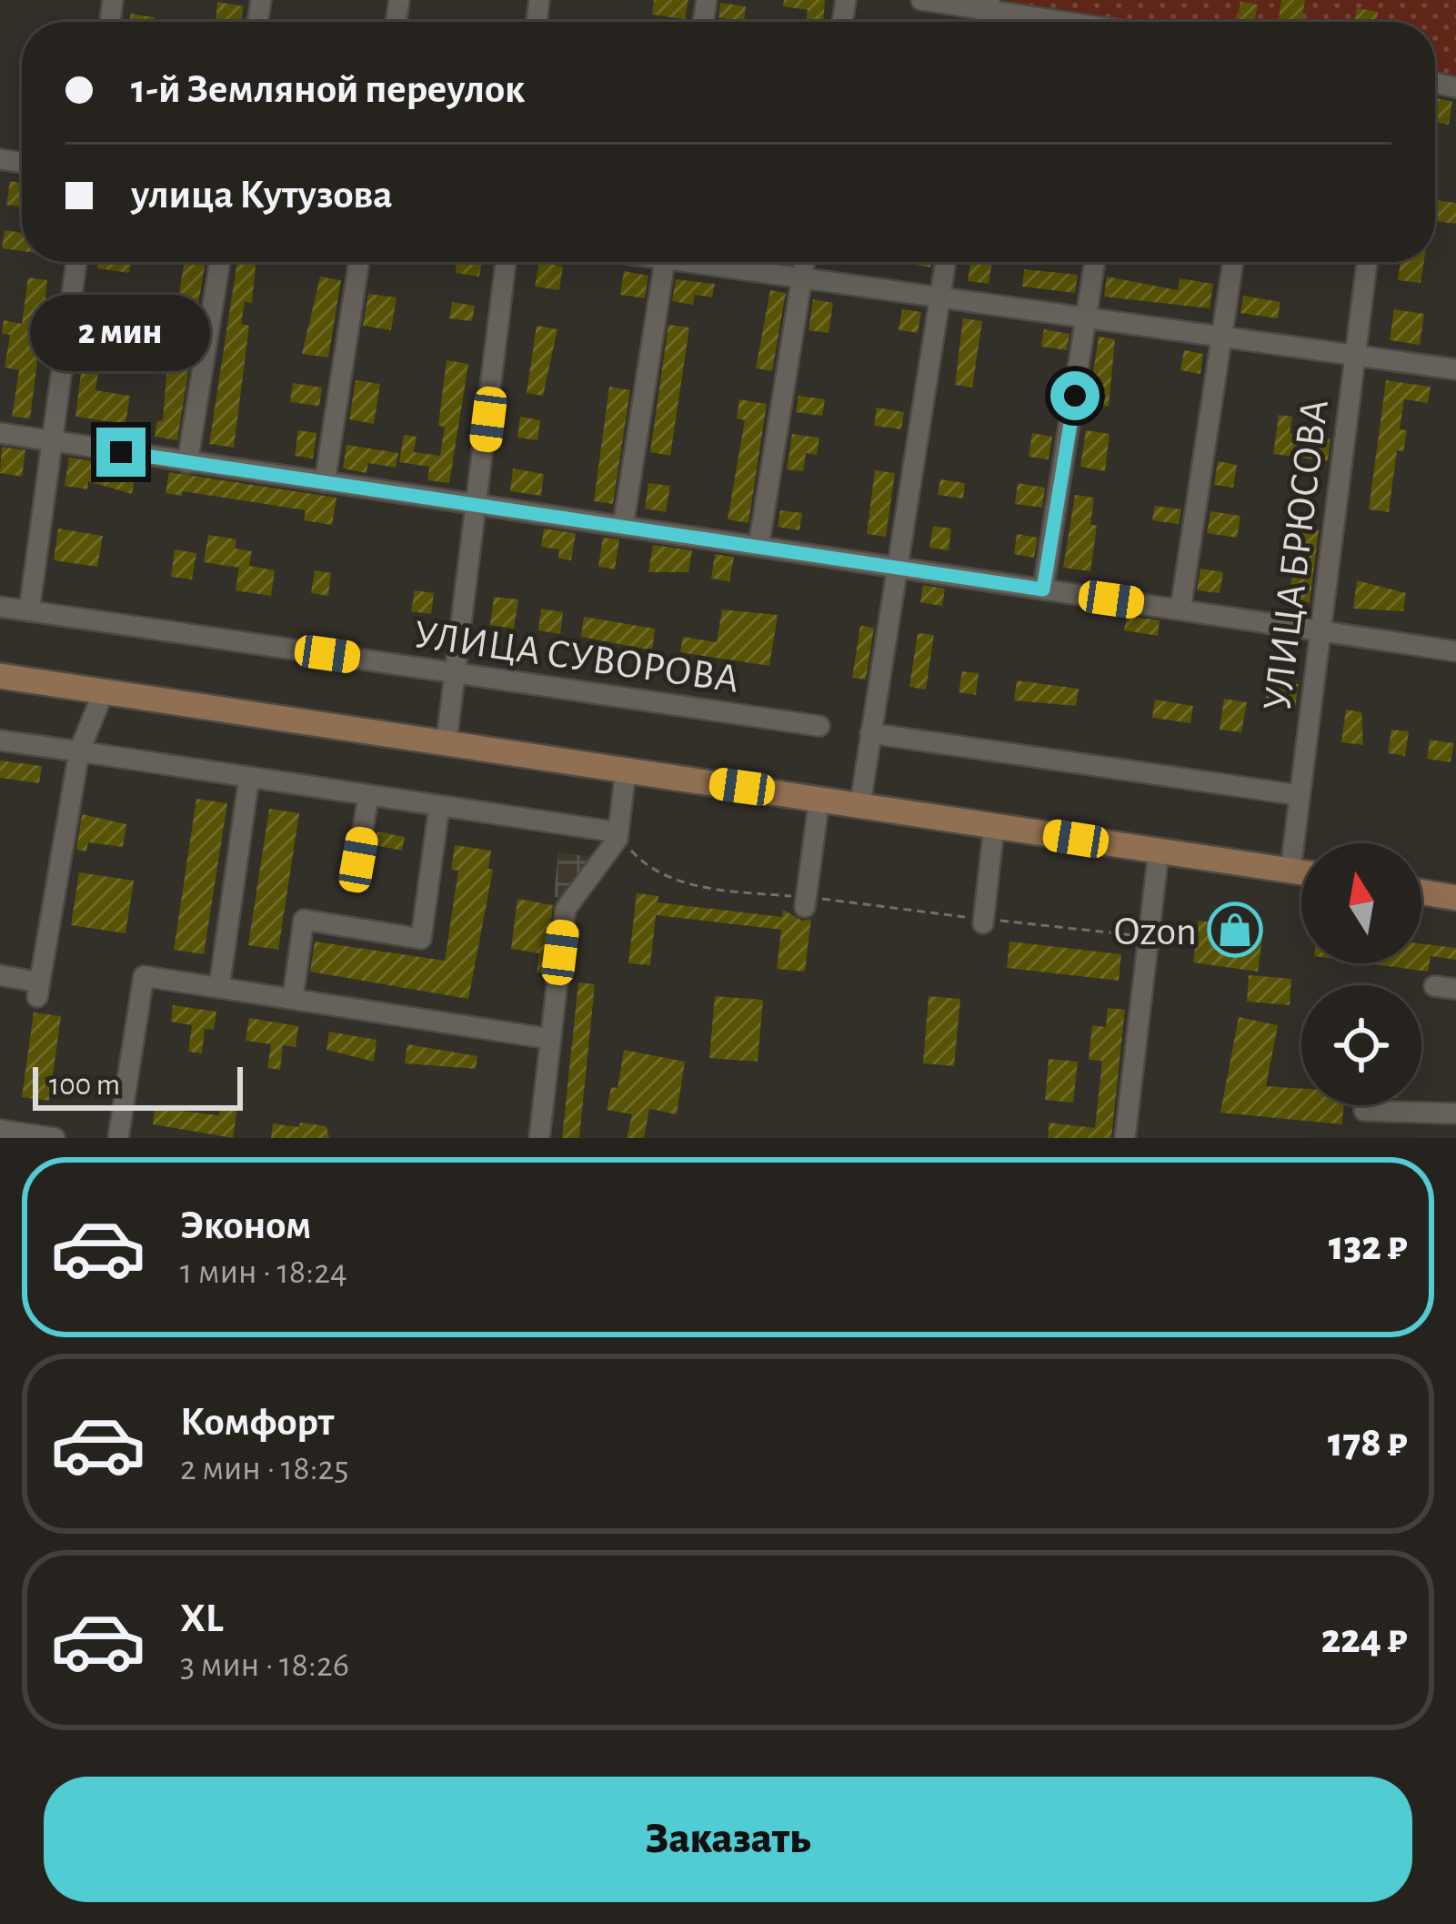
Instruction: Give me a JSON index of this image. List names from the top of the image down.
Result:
{
  "streets": {
    "street": ["УЛИЦА БРЮСОВА", "УЛИЦА СУВОРОВА"]
  },
  "places": {
    "shop": ["Ozon"]
  },
  "scale_bar": "100 m",
  "north": "top",
  "page": {
    "banner": ["1-й Земляной переулок", "улица Кутузова"],
    "bubble": "2 мин",
    "scale": "100 m",
    "list": [
      {
        "name": "Эконом",
        "note": "1 мин · 18:24",
        "value": "132 ₽"
      },
      {
        "name": "Комфорт",
        "note": "2 мин · 18:25",
        "value": "178 ₽"
      },
      {
        "name": "XL",
        "note": "3 мин · 18:26",
        "value": "224 ₽"
      }
    ],
    "buttons": "Заказать"
  }
}
